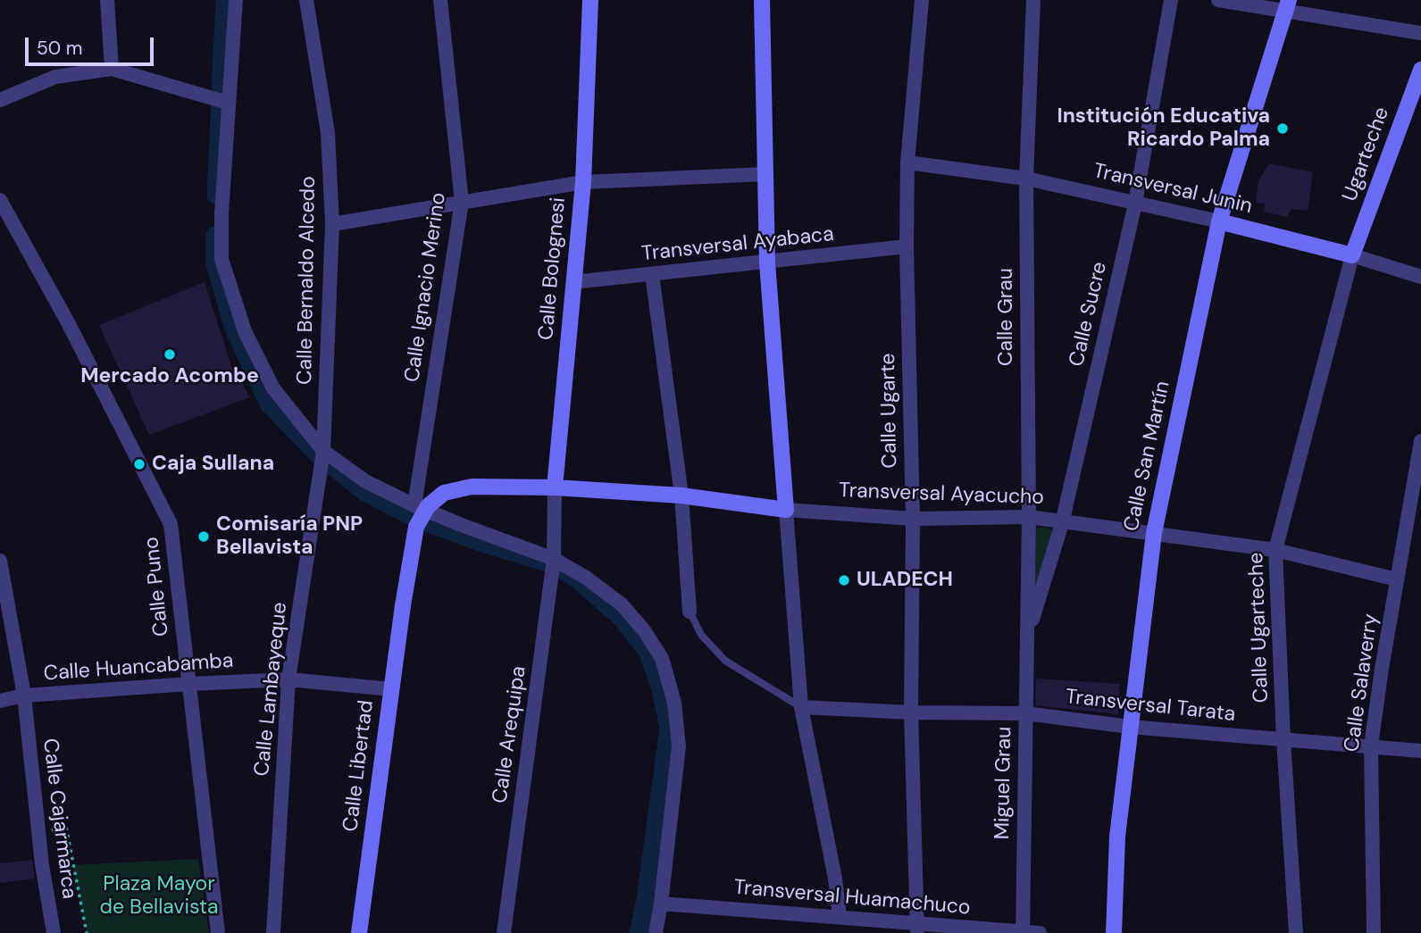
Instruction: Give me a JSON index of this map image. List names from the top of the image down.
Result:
{
  "streets": {
    "main road": [
      "Ugarteche",
      "Transversal Junin",
      "Calle Bolognesi",
      "Calle San Martín",
      "Transversal Ayacucho",
      "Calle Libertad"
    ],
    "street": [
      "Transversal Ayabaca",
      "Calle Bernaldo Alcedo",
      "Calle Ignacio Merino",
      "Calle Sucre",
      "Calle Grau",
      "Calle Ugarte",
      "Calle Puno",
      "Calle Ugarteche",
      "Calle Huancabamba",
      "Calle Salaverry",
      "Calle Lambayeque",
      "Transversal Tarata",
      "Calle Arequipa",
      "Miguel Grau",
      "Calle Cajarmarca",
      "Transversal Huamachuco"
    ]
  },
  "crossings": [
    ["Ugarteche", "Transversal Junin"],
    ["Ugarteche", "Calle Ugarteche"],
    ["Transversal Junin", "Calle Sucre"],
    ["Transversal Junin", "Calle Grau"],
    ["Transversal Junin", "Calle Ugarte"],
    ["Transversal Junin", "Calle San Martín"],
    ["Transversal Junin", "Calle Ugarteche"],
    ["Transversal Ayabaca", "Calle Bolognesi"],
    ["Transversal Ayabaca", "Calle Ugarte"],
    ["Calle Bolognesi", "Transversal Ayacucho"],
    ["Calle Bolognesi", "Calle Arequipa"],
    ["Calle Bolognesi", "Calle Libertad"],
    ["Calle Bernaldo Alcedo", "Calle Lambayeque"],
    ["Calle Sucre", "Calle Grau"],
    ["Calle Sucre", "Transversal Ayacucho"],
    ["Calle Sucre", "Miguel Grau"],
    ["Calle Grau", "Transversal Ayacucho"],
    ["Calle Grau", "Miguel Grau"],
    ["Calle Ugarte", "Transversal Ayacucho"],
    ["Calle Ugarte", "Transversal Tarata"],
    ["Calle Ugarte", "Transversal Huamachuco"],
    ["Calle San Martín", "Transversal Ayacucho"],
    ["Calle San Martín", "Transversal Tarata"],
    ["Transversal Ayacucho", "Calle Ugarteche"],
    ["Transversal Ayacucho", "Calle Salaverry"],
    ["Transversal Ayacucho", "Calle Libertad"],
    ["Calle Puno", "Calle Huancabamba"],
    ["Calle Ugarteche", "Transversal Tarata"],
    ["Calle Huancabamba", "Calle Lambayeque"],
    ["Calle Huancabamba", "Calle Libertad"],
    ["Calle Huancabamba", "Calle Cajarmarca"],
    ["Calle Salaverry", "Transversal Tarata"],
    ["Transversal Tarata", "Miguel Grau"],
    ["Miguel Grau", "Transversal Huamachuco"]
  ],
  "parks": ["Plaza Mayor de Bellavista"],
  "places": [
    "Institución Educativa Ricardo Palma",
    "Mercado Acombe",
    "Caja Sullana",
    "Comisaría PNP Bellavista",
    "ULADECH"
  ],
  "scale_bar": "50 m"
}
